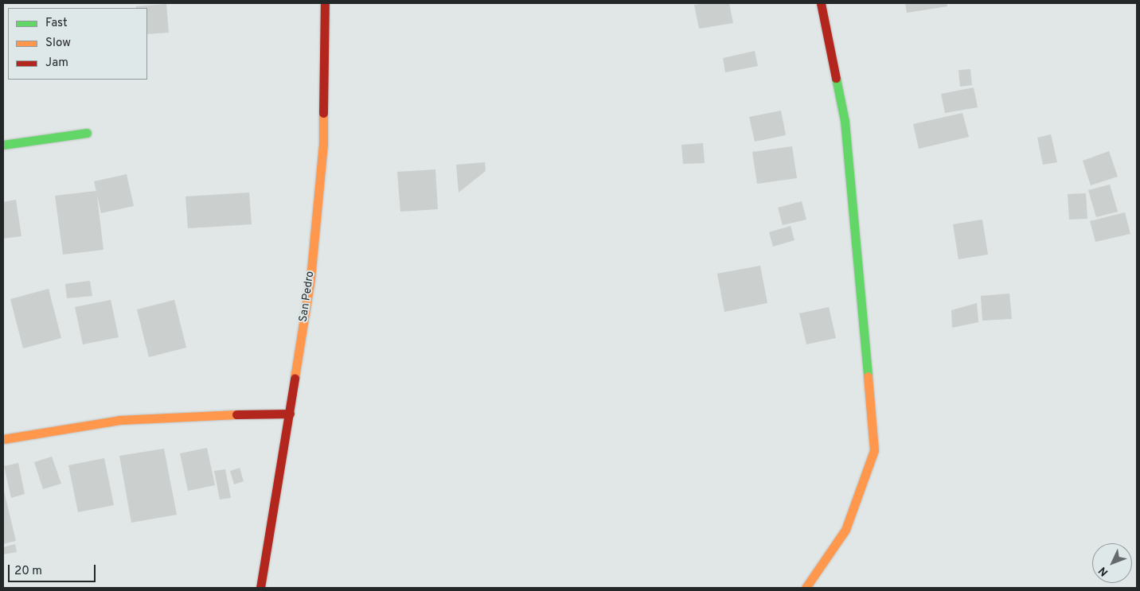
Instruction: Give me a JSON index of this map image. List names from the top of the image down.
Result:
{
  "streets": {
    "street": ["San Pedro"]
  },
  "legend": ["Fast", "Slow", "Jam"],
  "scale_bar": "20 m",
  "north": "bottom left"
}
